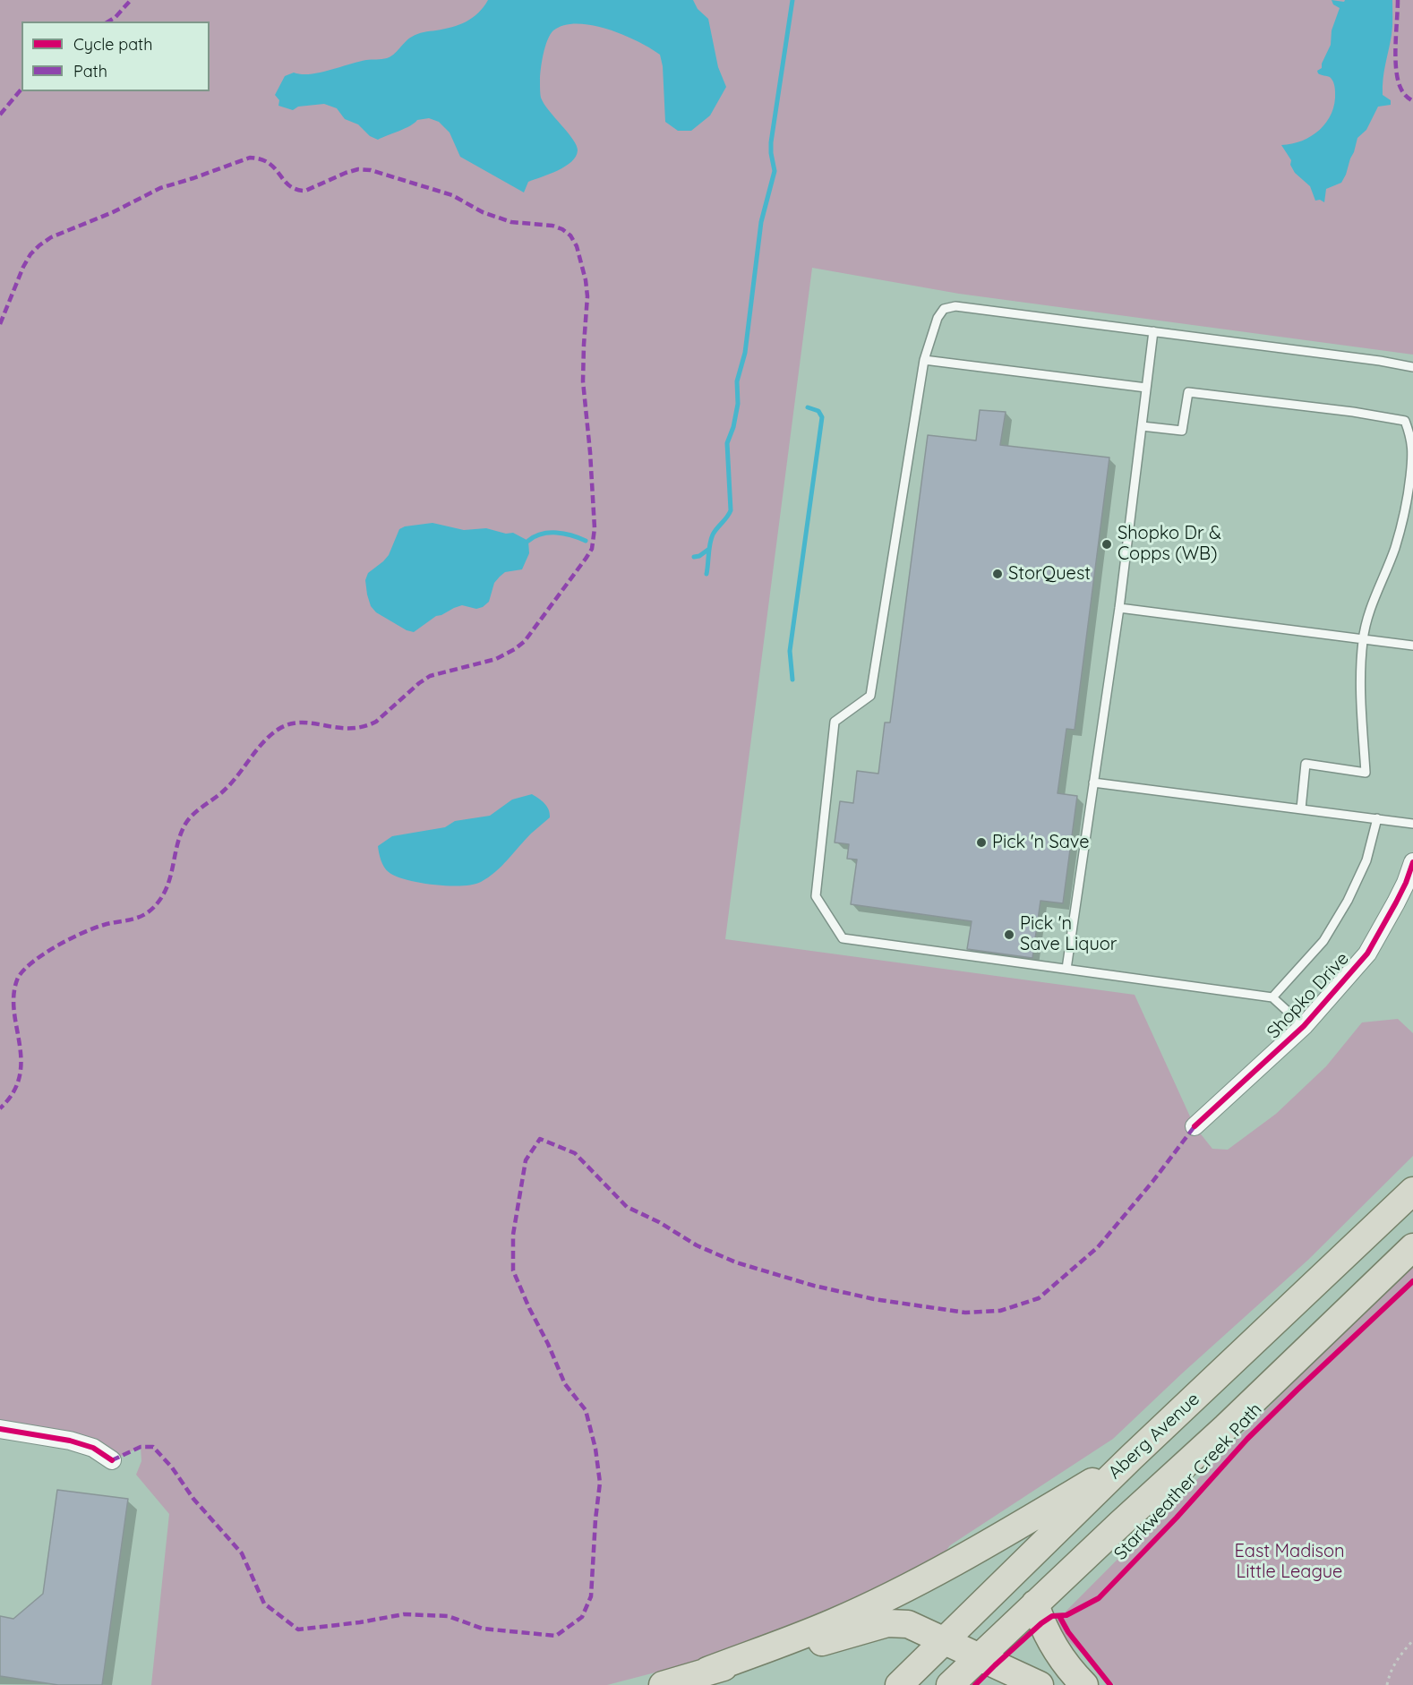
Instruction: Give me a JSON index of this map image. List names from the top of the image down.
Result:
{
  "streets": {
    "main road": ["Aberg Avenue"],
    "street": ["Shopko Drive"],
    "cycle path": ["Starkweather Creek Path"]
  },
  "parks": ["East Madison Little League"],
  "places": [
    "Shopko Dr & Copps (WB)",
    "StorQuest",
    "Pick 'n Save",
    "Pick 'n Save Liquor"
  ],
  "legend": ["Cycle path", "Path"]
}
